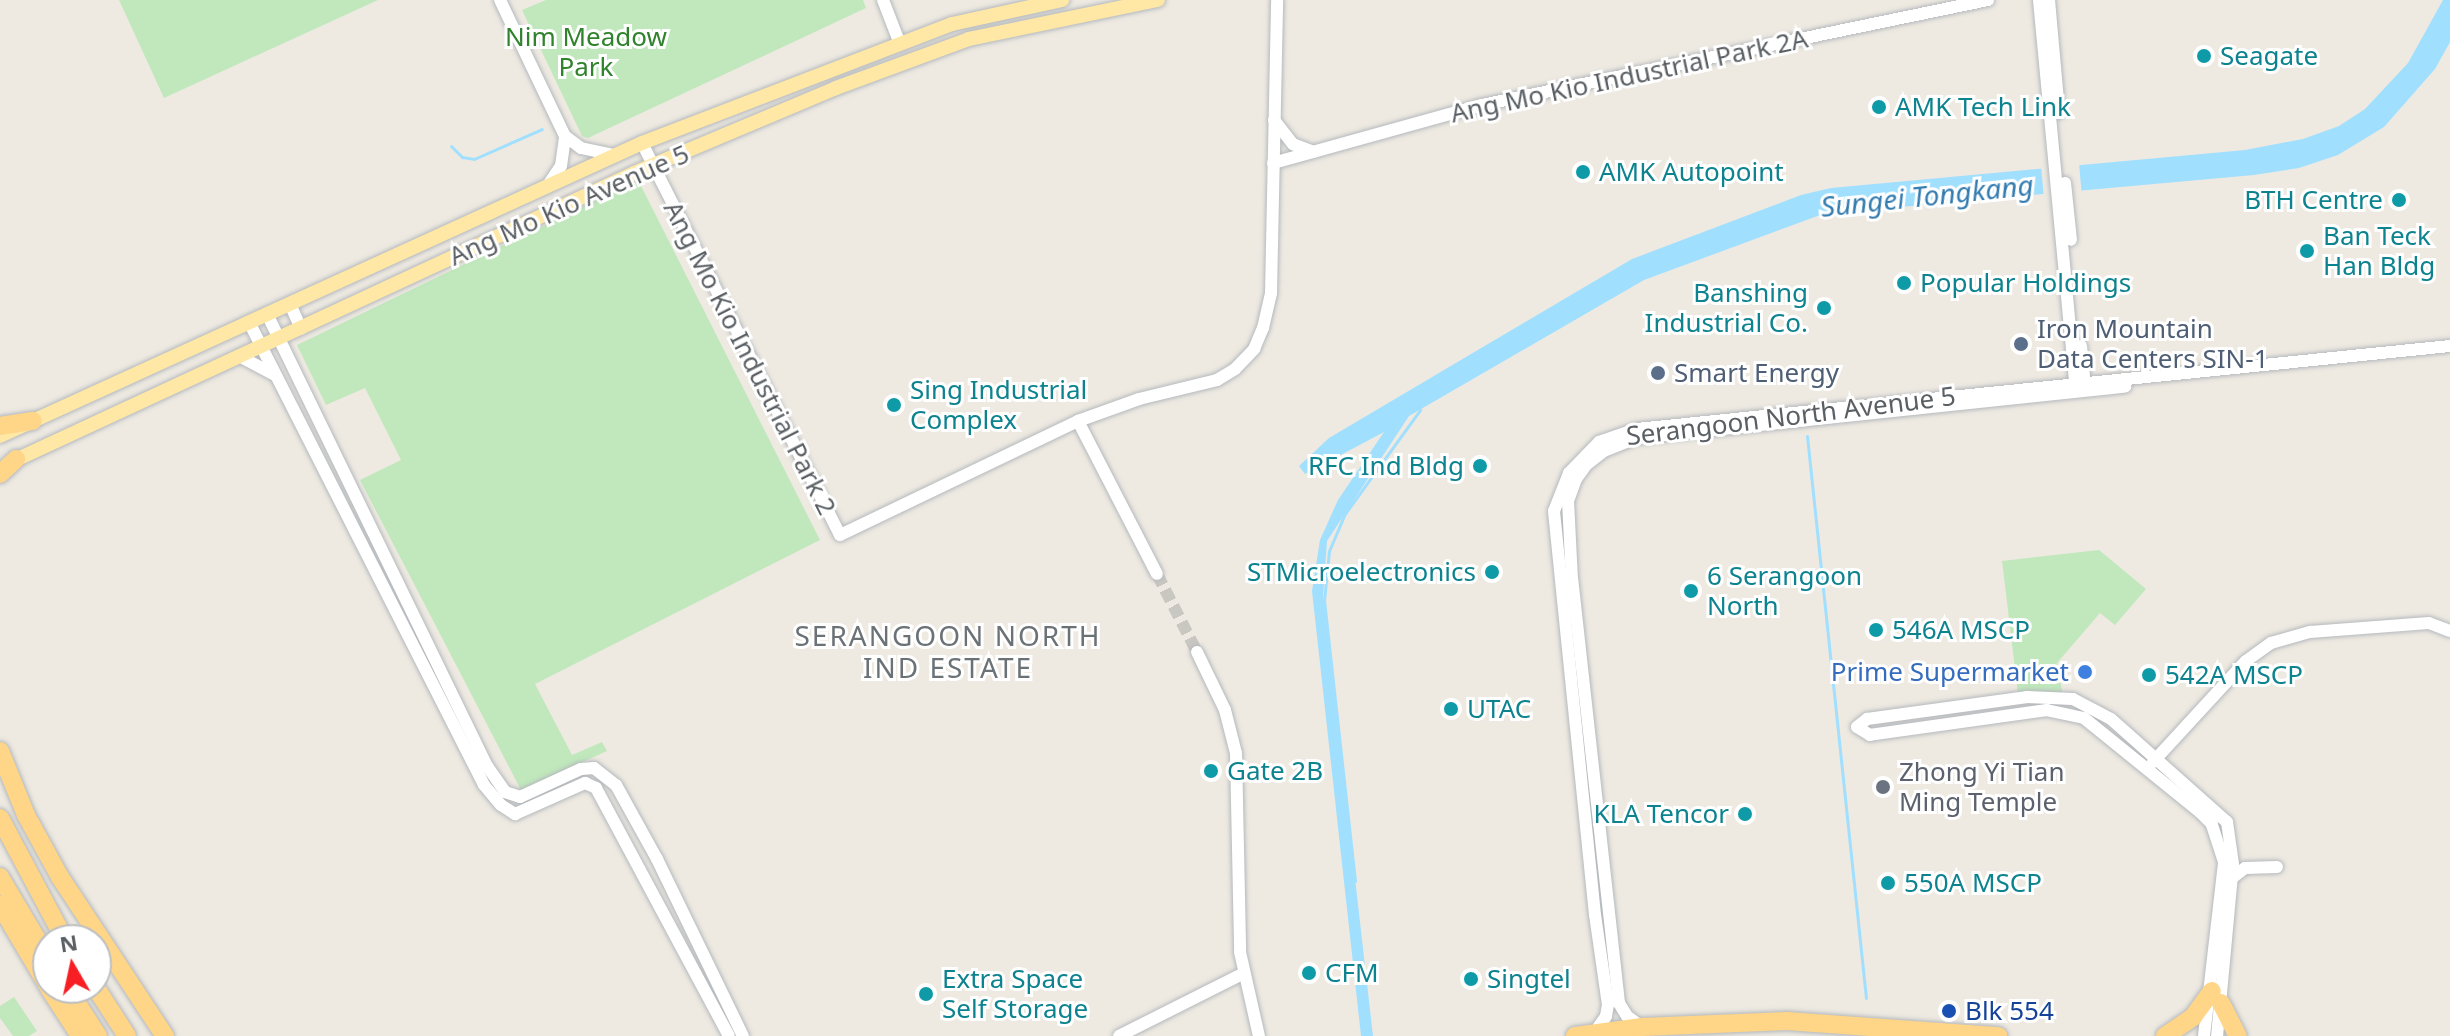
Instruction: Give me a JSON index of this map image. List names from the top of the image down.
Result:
{
  "streets": {
    "main road": ["Ang Mo Kio Avenue 5"],
    "street": ["Ang Mo Kio Industrial Park 2A", "Ang Mo Kio Industrial Park 2", "Serangoon North Avenue 5"]
  },
  "crossings": [
    ["Ang Mo Kio Industrial Park 2A", "Ang Mo Kio Industrial Park 2"],
    ["Ang Mo Kio Avenue 5", "Ang Mo Kio Industrial Park 2"]
  ],
  "districts": ["SERANGOON NORTH IND ESTATE"],
  "water": ["Sungei Tongkang"],
  "parks": ["Nim Meadow Park"],
  "places": [
    "Seagate",
    "AMK Tech Link",
    "AMK Autopoint",
    "BTH Centre",
    "Ban Teck Han Bldg",
    "Popular Holdings",
    "Banshing Industrial Co.",
    "Iron Mountain Data Centers SIN-1",
    "Smart Energy",
    "Sing Industrial Complex",
    "RFC Ind Bldg",
    "STMicroelectronics",
    "6 Serangoon North",
    "546A MSCP",
    "Prime Supermarket",
    "542A MSCP",
    "UTAC",
    "Gate 2B",
    "Zhong Yi Tian Ming Temple",
    "KLA Tencor",
    "550A MSCP",
    "CFM",
    "Singtel",
    "Extra Space Self Storage",
    "Blk 554"
  ],
  "north": "top"
}
